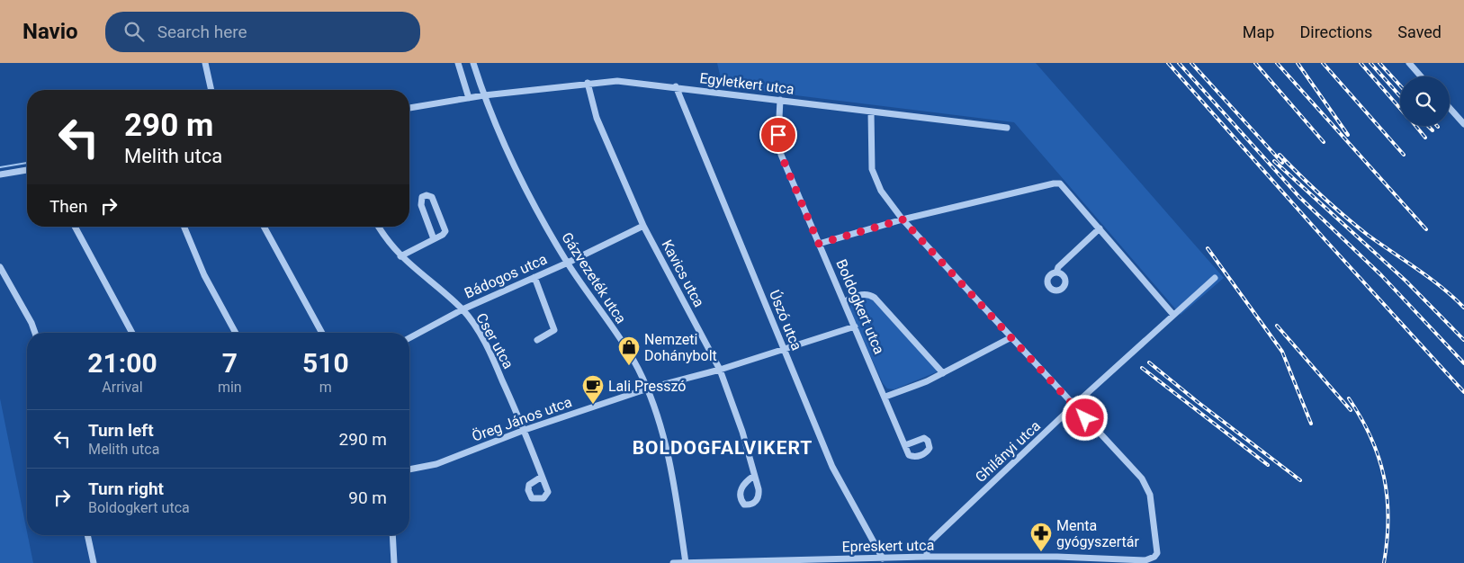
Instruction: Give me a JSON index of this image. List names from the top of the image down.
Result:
{
  "streets": {
    "street": [
      "Egyletkert utca",
      "Kavics utca",
      "Bádogos utca",
      "Gázvezeték utca",
      "Boldogkert utca",
      "Úszó utca",
      "Cser utca",
      "Öreg János utca",
      "Ghilányi utca",
      "Epreskert utca"
    ]
  },
  "crossings": [
    ["Egyletkert utca", "Kavics utca"],
    ["Egyletkert utca", "Gázvezeték utca"],
    ["Egyletkert utca", "Boldogkert utca"],
    ["Egyletkert utca", "Úszó utca"],
    ["Kavics utca", "Bádogos utca"],
    ["Kavics utca", "Öreg János utca"],
    ["Bádogos utca", "Gázvezeték utca"],
    ["Bádogos utca", "Cser utca"],
    ["Gázvezeték utca", "Öreg János utca"],
    ["Gázvezeték utca", "Epreskert utca"],
    ["Boldogkert utca", "Öreg János utca"],
    ["Úszó utca", "Öreg János utca"],
    ["Úszó utca", "Epreskert utca"],
    ["Cser utca", "Öreg János utca"],
    ["Ghilányi utca", "Epreskert utca"]
  ],
  "districts": ["BOLDOGFALVIKERT"],
  "places": {
    "shop": ["Nemzeti Dohánybolt"],
    "cafe": ["Lali Presszó"],
    "pharmacy": ["Menta gyógyszertár"]
  },
  "page": {
    "header": "Navio",
    "search": "Search here",
    "nav": ["Map", "Directions", "Saved"],
    "turn": ["290 m", "Melith utca"],
    "then": "Then",
    "eta": [
      "21:00",
      "Arrival",
      "7",
      "min",
      "510",
      "m"
    ],
    "list": [
      {
        "name": "Turn left",
        "note": "Melith utca",
        "value": "290 m"
      },
      {
        "name": "Turn right",
        "note": "Boldogkert utca",
        "value": "90 m"
      }
    ]
  }
}
